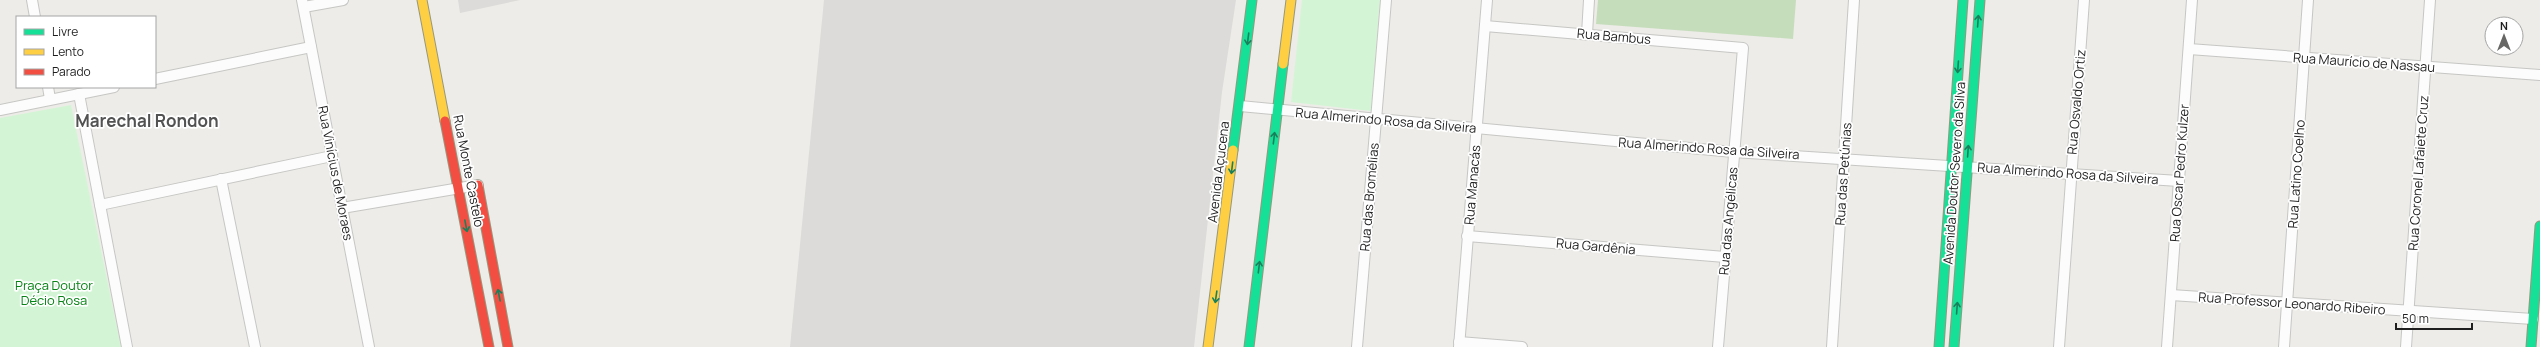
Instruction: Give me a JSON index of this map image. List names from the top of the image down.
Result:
{
  "streets": {
    "main road": ["Rua Monte Castelo", "Avenida Açucena", "Avenida Doutor Severo da Silva"],
    "street": [
      "Rua Bambus",
      "Rua Maurício de Nassau",
      "Rua Osvaldo Ortiz",
      "Rua Almerindo Rosa da Silveira",
      "Rua Vinícius de Moraes",
      "Rua Oscar Pedro Kulzer",
      "Rua Coronel Lafaiete Cruz",
      "Rua das Petúnias",
      "Rua Latino Coelho",
      "Rua Manacás",
      "Rua das Bromélias",
      "Rua das Angélicas",
      "Rua Gardênia",
      "Rua Professor Leonardo Ribeiro"
    ]
  },
  "crossings": [
    ["Rua Bambus", "Rua Manacás"],
    ["Rua Bambus", "Rua das Angélicas"],
    ["Rua Maurício de Nassau", "Rua Oscar Pedro Kulzer"],
    ["Rua Maurício de Nassau", "Rua Coronel Lafaiete Cruz"],
    ["Rua Maurício de Nassau", "Rua Latino Coelho"],
    ["Rua Osvaldo Ortiz", "Rua Almerindo Rosa da Silveira"],
    ["Rua Almerindo Rosa da Silveira", "Avenida Açucena"],
    ["Rua Almerindo Rosa da Silveira", "Avenida Doutor Severo da Silva"],
    ["Rua Almerindo Rosa da Silveira", "Rua Oscar Pedro Kulzer"],
    ["Rua Almerindo Rosa da Silveira", "Rua das Petúnias"],
    ["Rua Almerindo Rosa da Silveira", "Rua Manacás"],
    ["Rua Almerindo Rosa da Silveira", "Rua das Bromélias"],
    ["Rua Almerindo Rosa da Silveira", "Rua das Angélicas"],
    ["Rua Oscar Pedro Kulzer", "Rua Professor Leonardo Ribeiro"],
    ["Rua Coronel Lafaiete Cruz", "Rua Professor Leonardo Ribeiro"],
    ["Rua Latino Coelho", "Rua Professor Leonardo Ribeiro"],
    ["Rua Manacás", "Rua Gardênia"],
    ["Rua das Angélicas", "Rua Gardênia"]
  ],
  "districts": ["Marechal Rondon"],
  "parks": ["Praça Doutor Décio Rosa"],
  "legend": ["Livre", "Lento", "Parado"],
  "scale_bar": "50 m",
  "north": "top"
}
